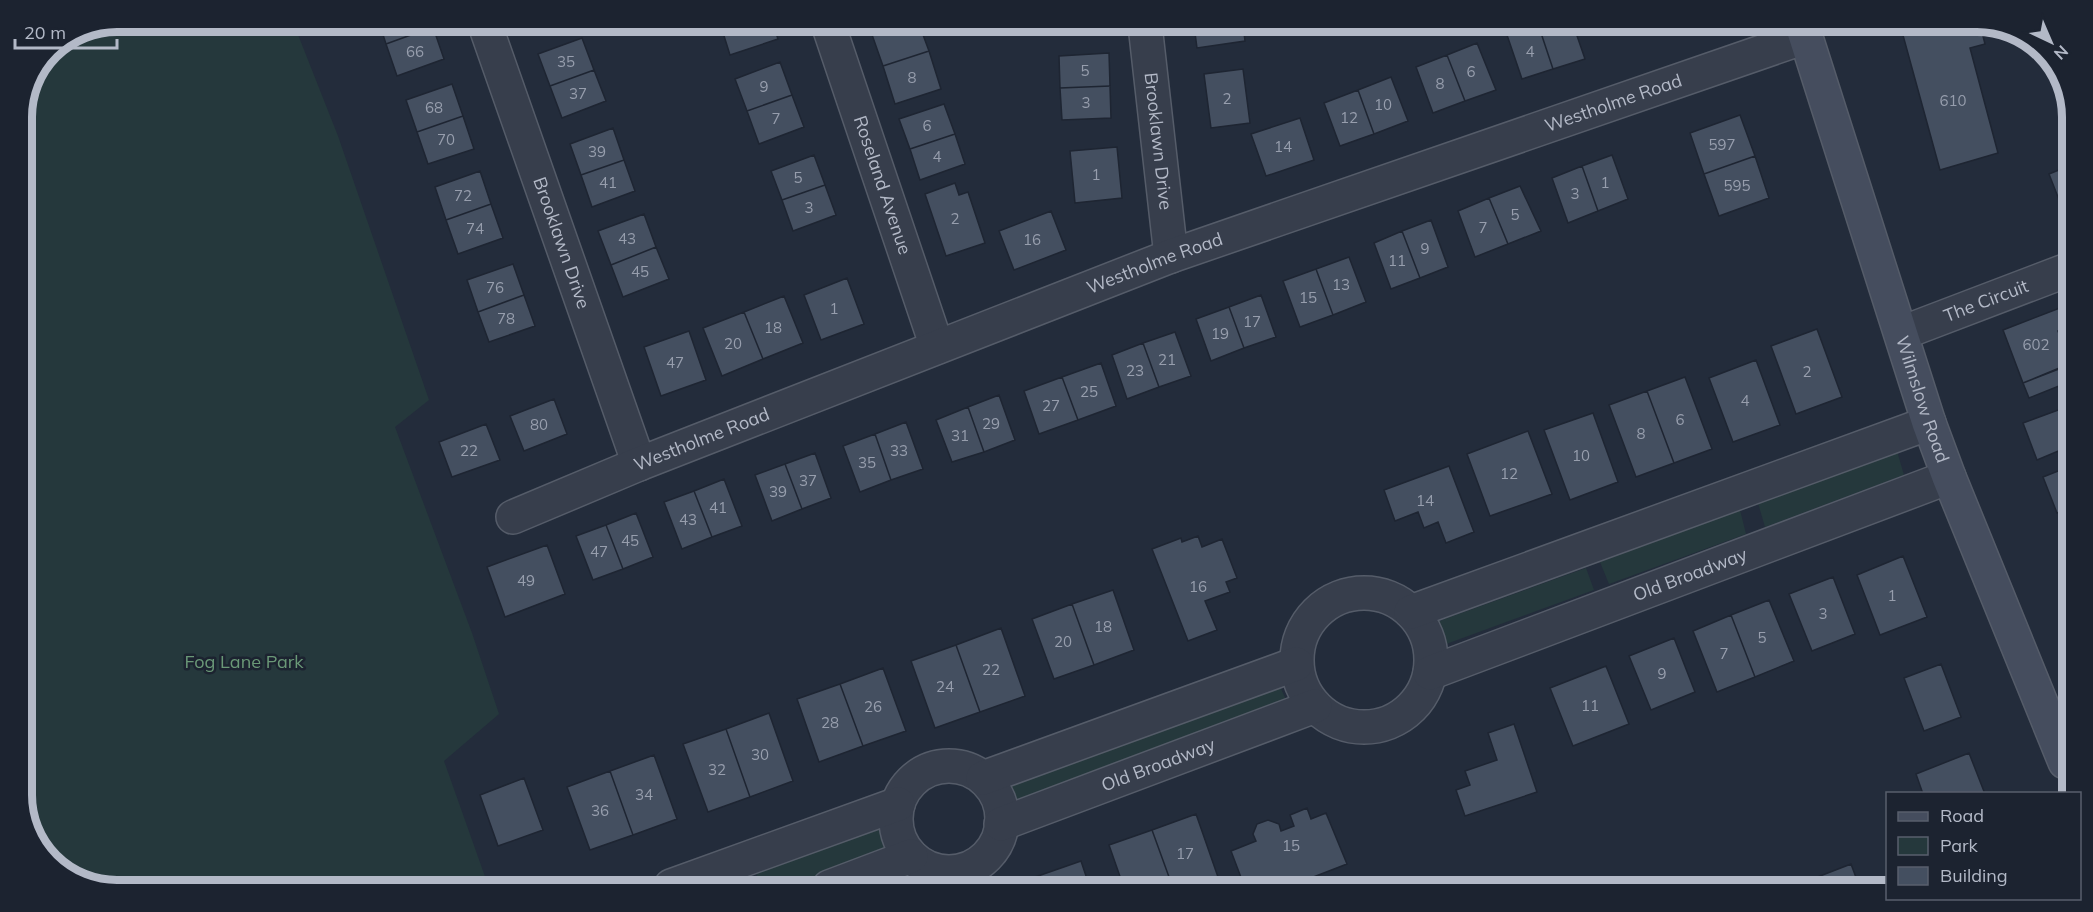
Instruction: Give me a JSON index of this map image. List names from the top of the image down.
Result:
{
  "streets": {
    "main road": ["Wilmslow Road"],
    "street": [
      "Westholme Road",
      "Brooklawn Drive",
      "Roseland Avenue",
      "The Circuit",
      "Old Broadway"
    ]
  },
  "crossings": [
    ["Westholme Road", "Brooklawn Drive"],
    ["Westholme Road", "Roseland Avenue"],
    ["Westholme Road", "Wilmslow Road"],
    ["The Circuit", "Wilmslow Road"],
    ["Wilmslow Road", "Old Broadway"]
  ],
  "parks": ["Fog Lane Park"],
  "house_numbers": [
    "66",
    "4",
    "35",
    "5",
    "6",
    "8",
    "8",
    "9",
    "37",
    "2",
    "610",
    "3",
    "10",
    "68",
    "12",
    "7",
    "6",
    "70",
    "597",
    "14",
    "39",
    "4",
    "1",
    "5",
    "41",
    "1",
    "595",
    "3",
    "72",
    "3",
    "5",
    "2",
    "7",
    "74",
    "43",
    "16",
    "9",
    "11",
    "45",
    "13",
    "76",
    "15",
    "1",
    "78",
    "17",
    "18",
    "19",
    "20",
    "602",
    "21",
    "47",
    "23",
    "2",
    "25",
    "4",
    "27",
    "6",
    "29",
    "80",
    "8",
    "31",
    "22",
    "33",
    "10",
    "35",
    "12",
    "37",
    "39",
    "14",
    "41",
    "43",
    "45",
    "47",
    "49",
    "16",
    "1",
    "3",
    "18",
    "5",
    "20",
    "7",
    "22",
    "9",
    "24",
    "11",
    "26",
    "28",
    "30",
    "32",
    "34",
    "36",
    "15",
    "17"
  ],
  "legend": ["Road", "Park", "Building"],
  "scale_bar": "20 m",
  "north": "bottom right"
}
